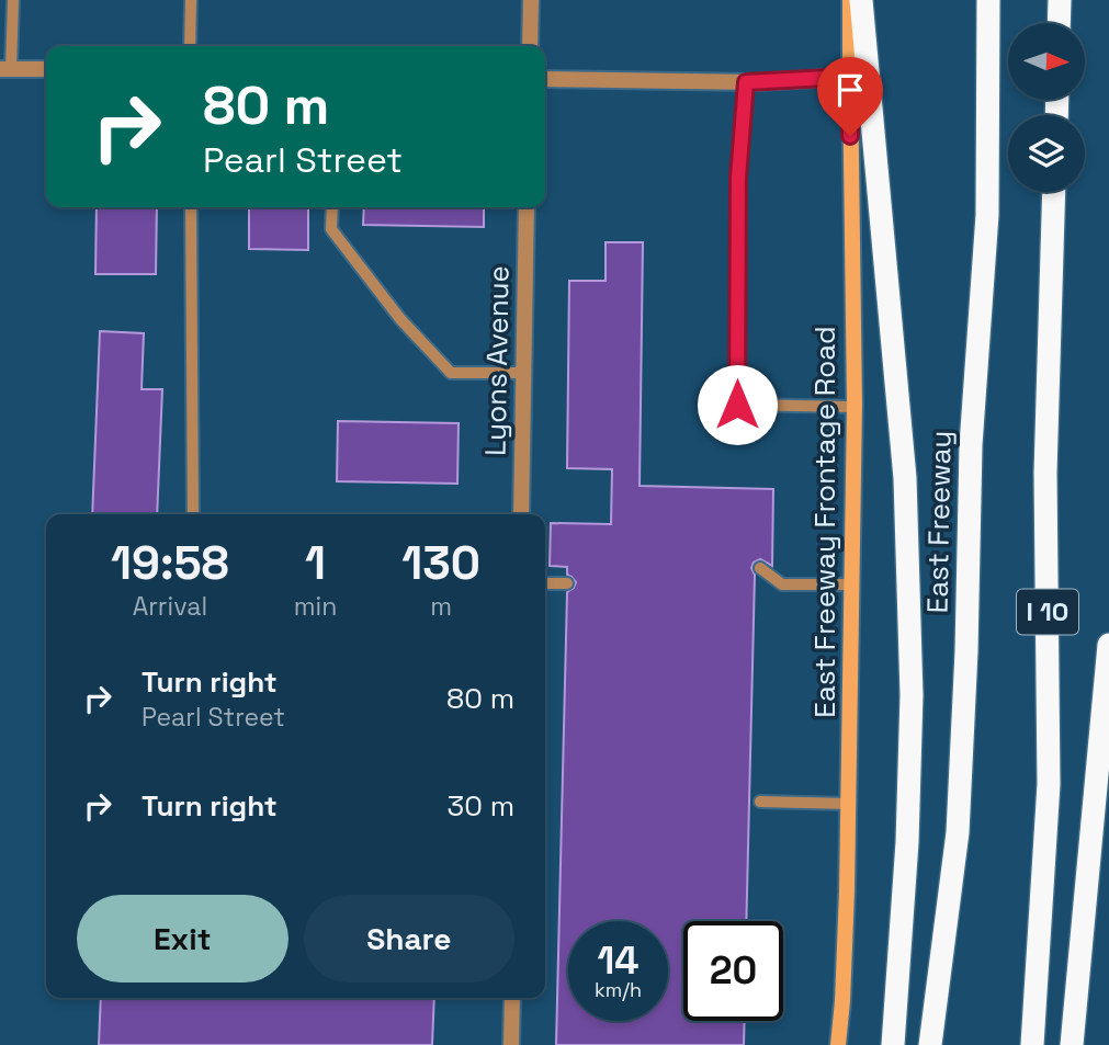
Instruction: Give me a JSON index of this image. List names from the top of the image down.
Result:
{
  "streets": {
    "highway": ["East Freeway", "I 10"],
    "main road": ["East Freeway Frontage Road"],
    "street": ["Lyons Avenue"]
  },
  "north": "right",
  "page": {
    "turn": ["80 m", "Pearl Street"],
    "eta": [
      "19:58",
      "Arrival",
      "1",
      "min",
      "130",
      "m"
    ],
    "list": [
      {
        "name": "Turn right",
        "note": "Pearl Street",
        "value": "80 m"
      },
      {
        "name": "Turn right",
        "value": "30 m"
      }
    ],
    "buttons": ["Exit", "Share"],
    "speed": "14 km/h",
    "limit": "20"
  }
}
